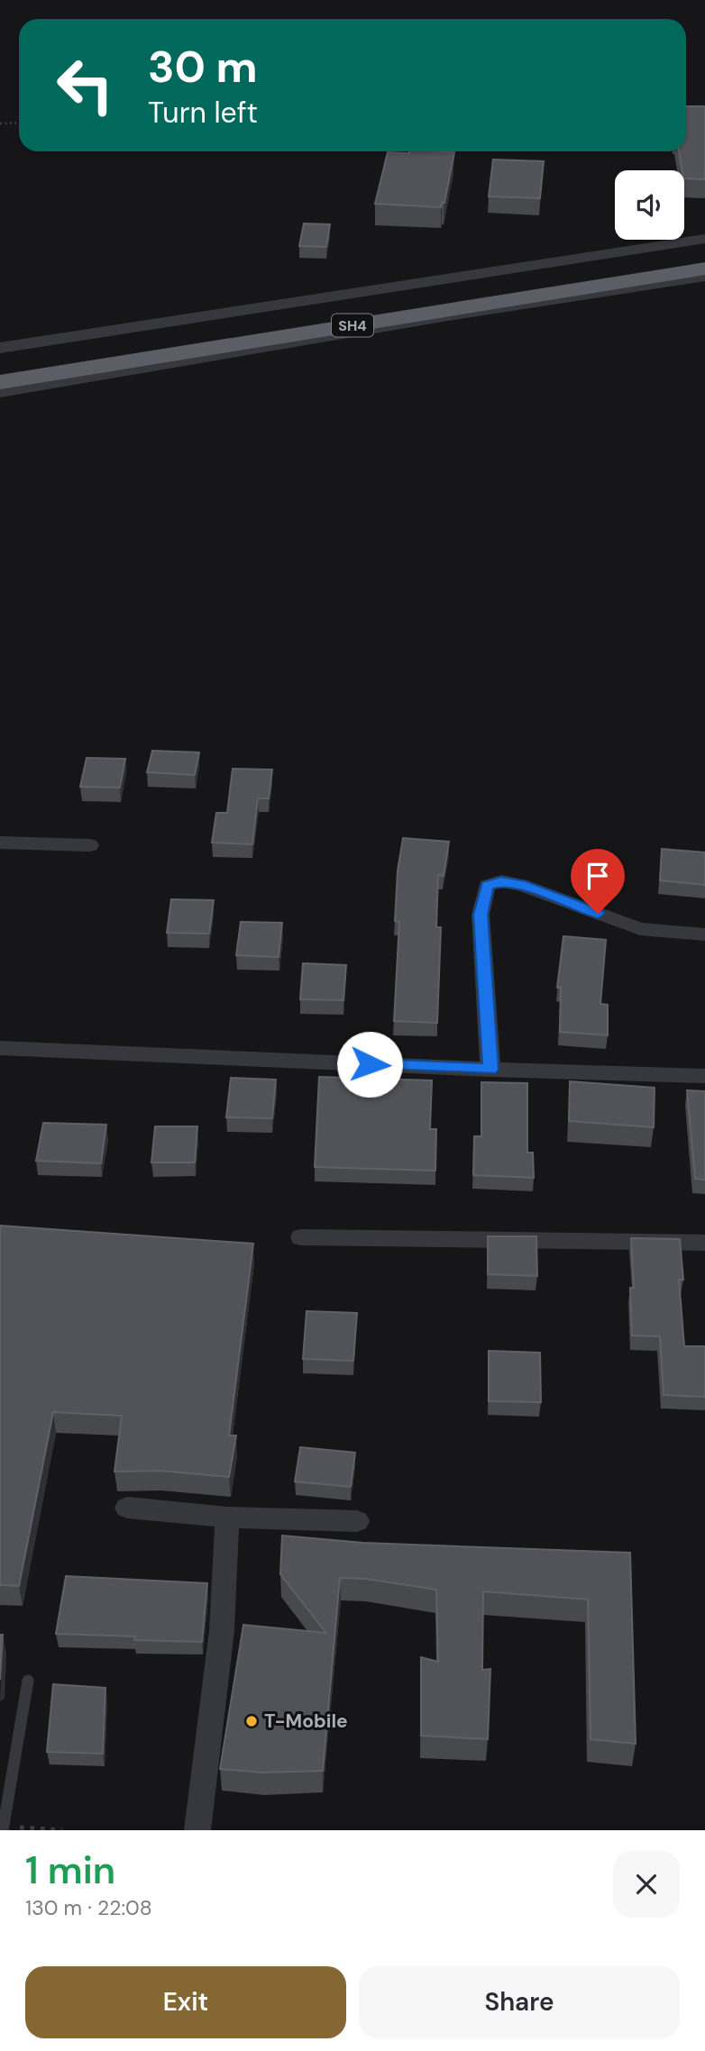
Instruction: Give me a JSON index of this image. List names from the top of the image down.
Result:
{
  "streets": {
    "highway": ["SH4"]
  },
  "places": ["T-Mobile"],
  "page": {
    "turn": ["30 m", "Turn left"],
    "heading": ["1 min", "130 m · 22:08"],
    "buttons": ["Exit", "Share"]
  }
}
